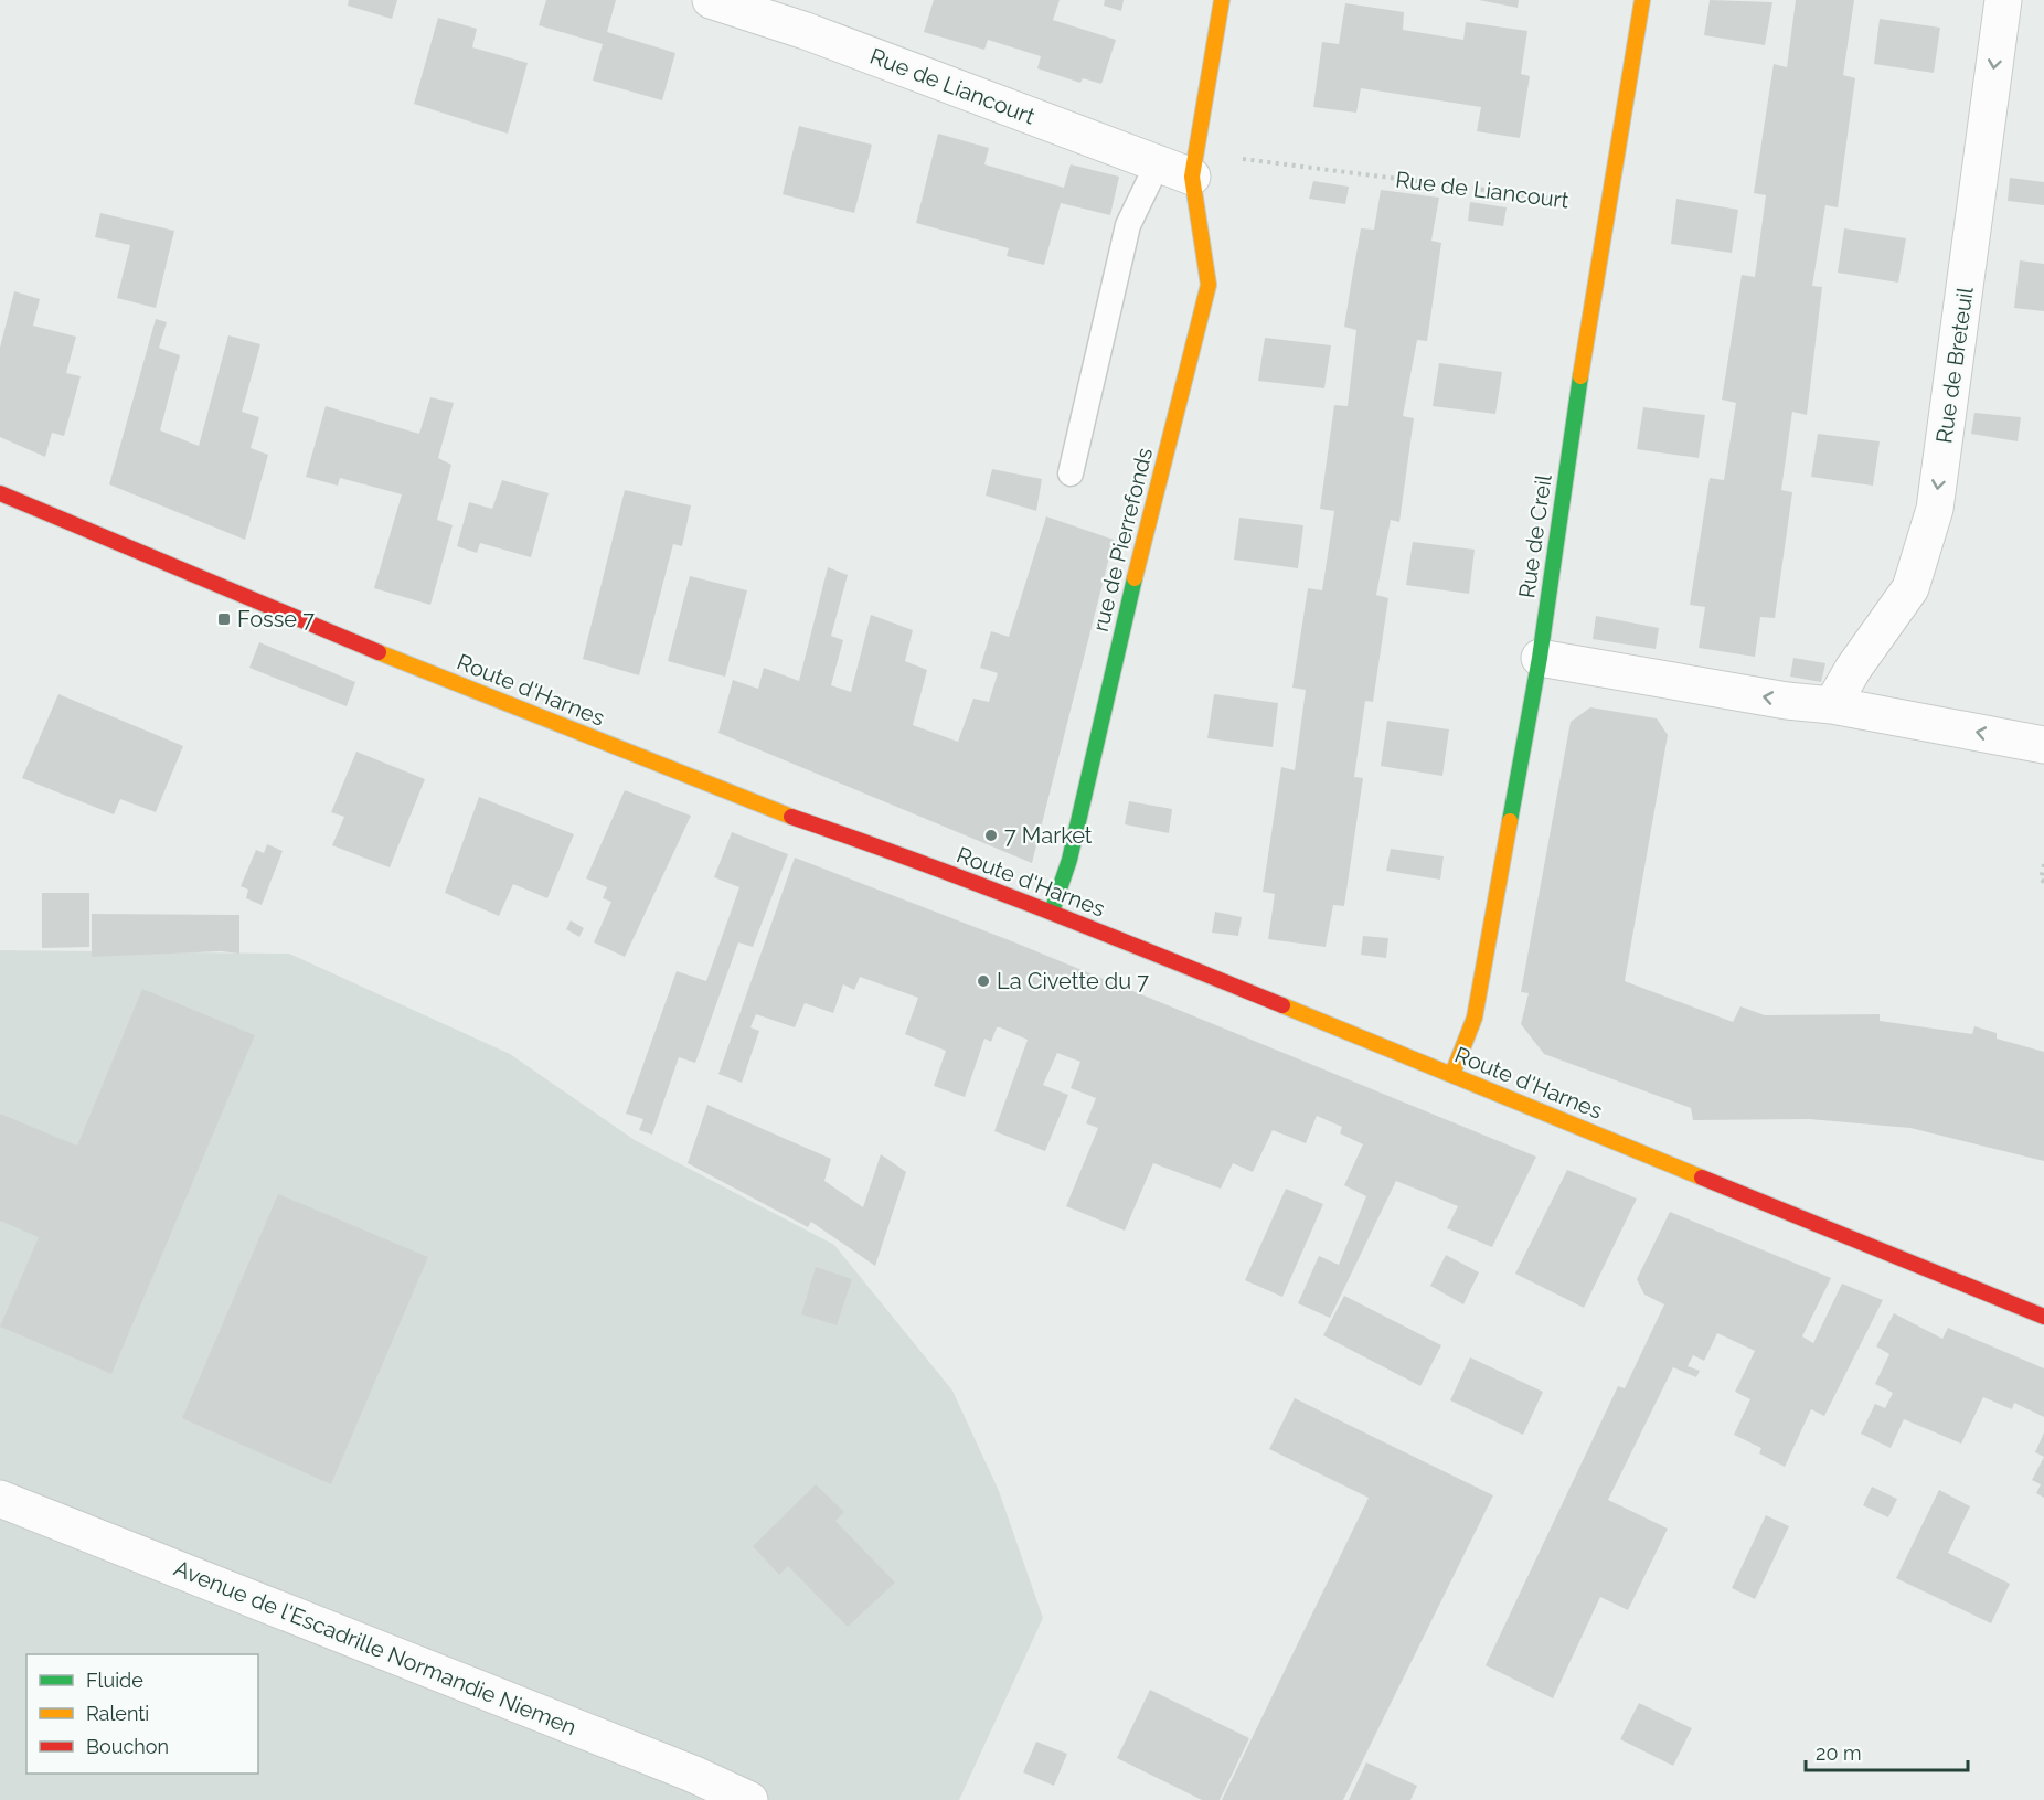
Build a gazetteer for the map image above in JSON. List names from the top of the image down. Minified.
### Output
{"streets":{"main road":["Rue de Creil","rue de Pierrefonds","Route d'Harnes"],"street":["Rue de Liancourt","Rue de Breteuil","Avenue de l'Escadrille Normandie Niemen"]},"crossings":[["Rue de Liancourt","Rue de Creil"],["Rue de Liancourt","rue de Pierrefonds"],["Rue de Creil","Route d'Harnes"],["rue de Pierrefonds","Route d'Harnes"]],"one_way":["Rue de Breteuil"],"places":{"transit":["Fosse 7"],"other":["7 Market","La Civette du 7"]},"legend":["Fluide","Ralenti","Bouchon"],"scale_bar":"20 m"}
